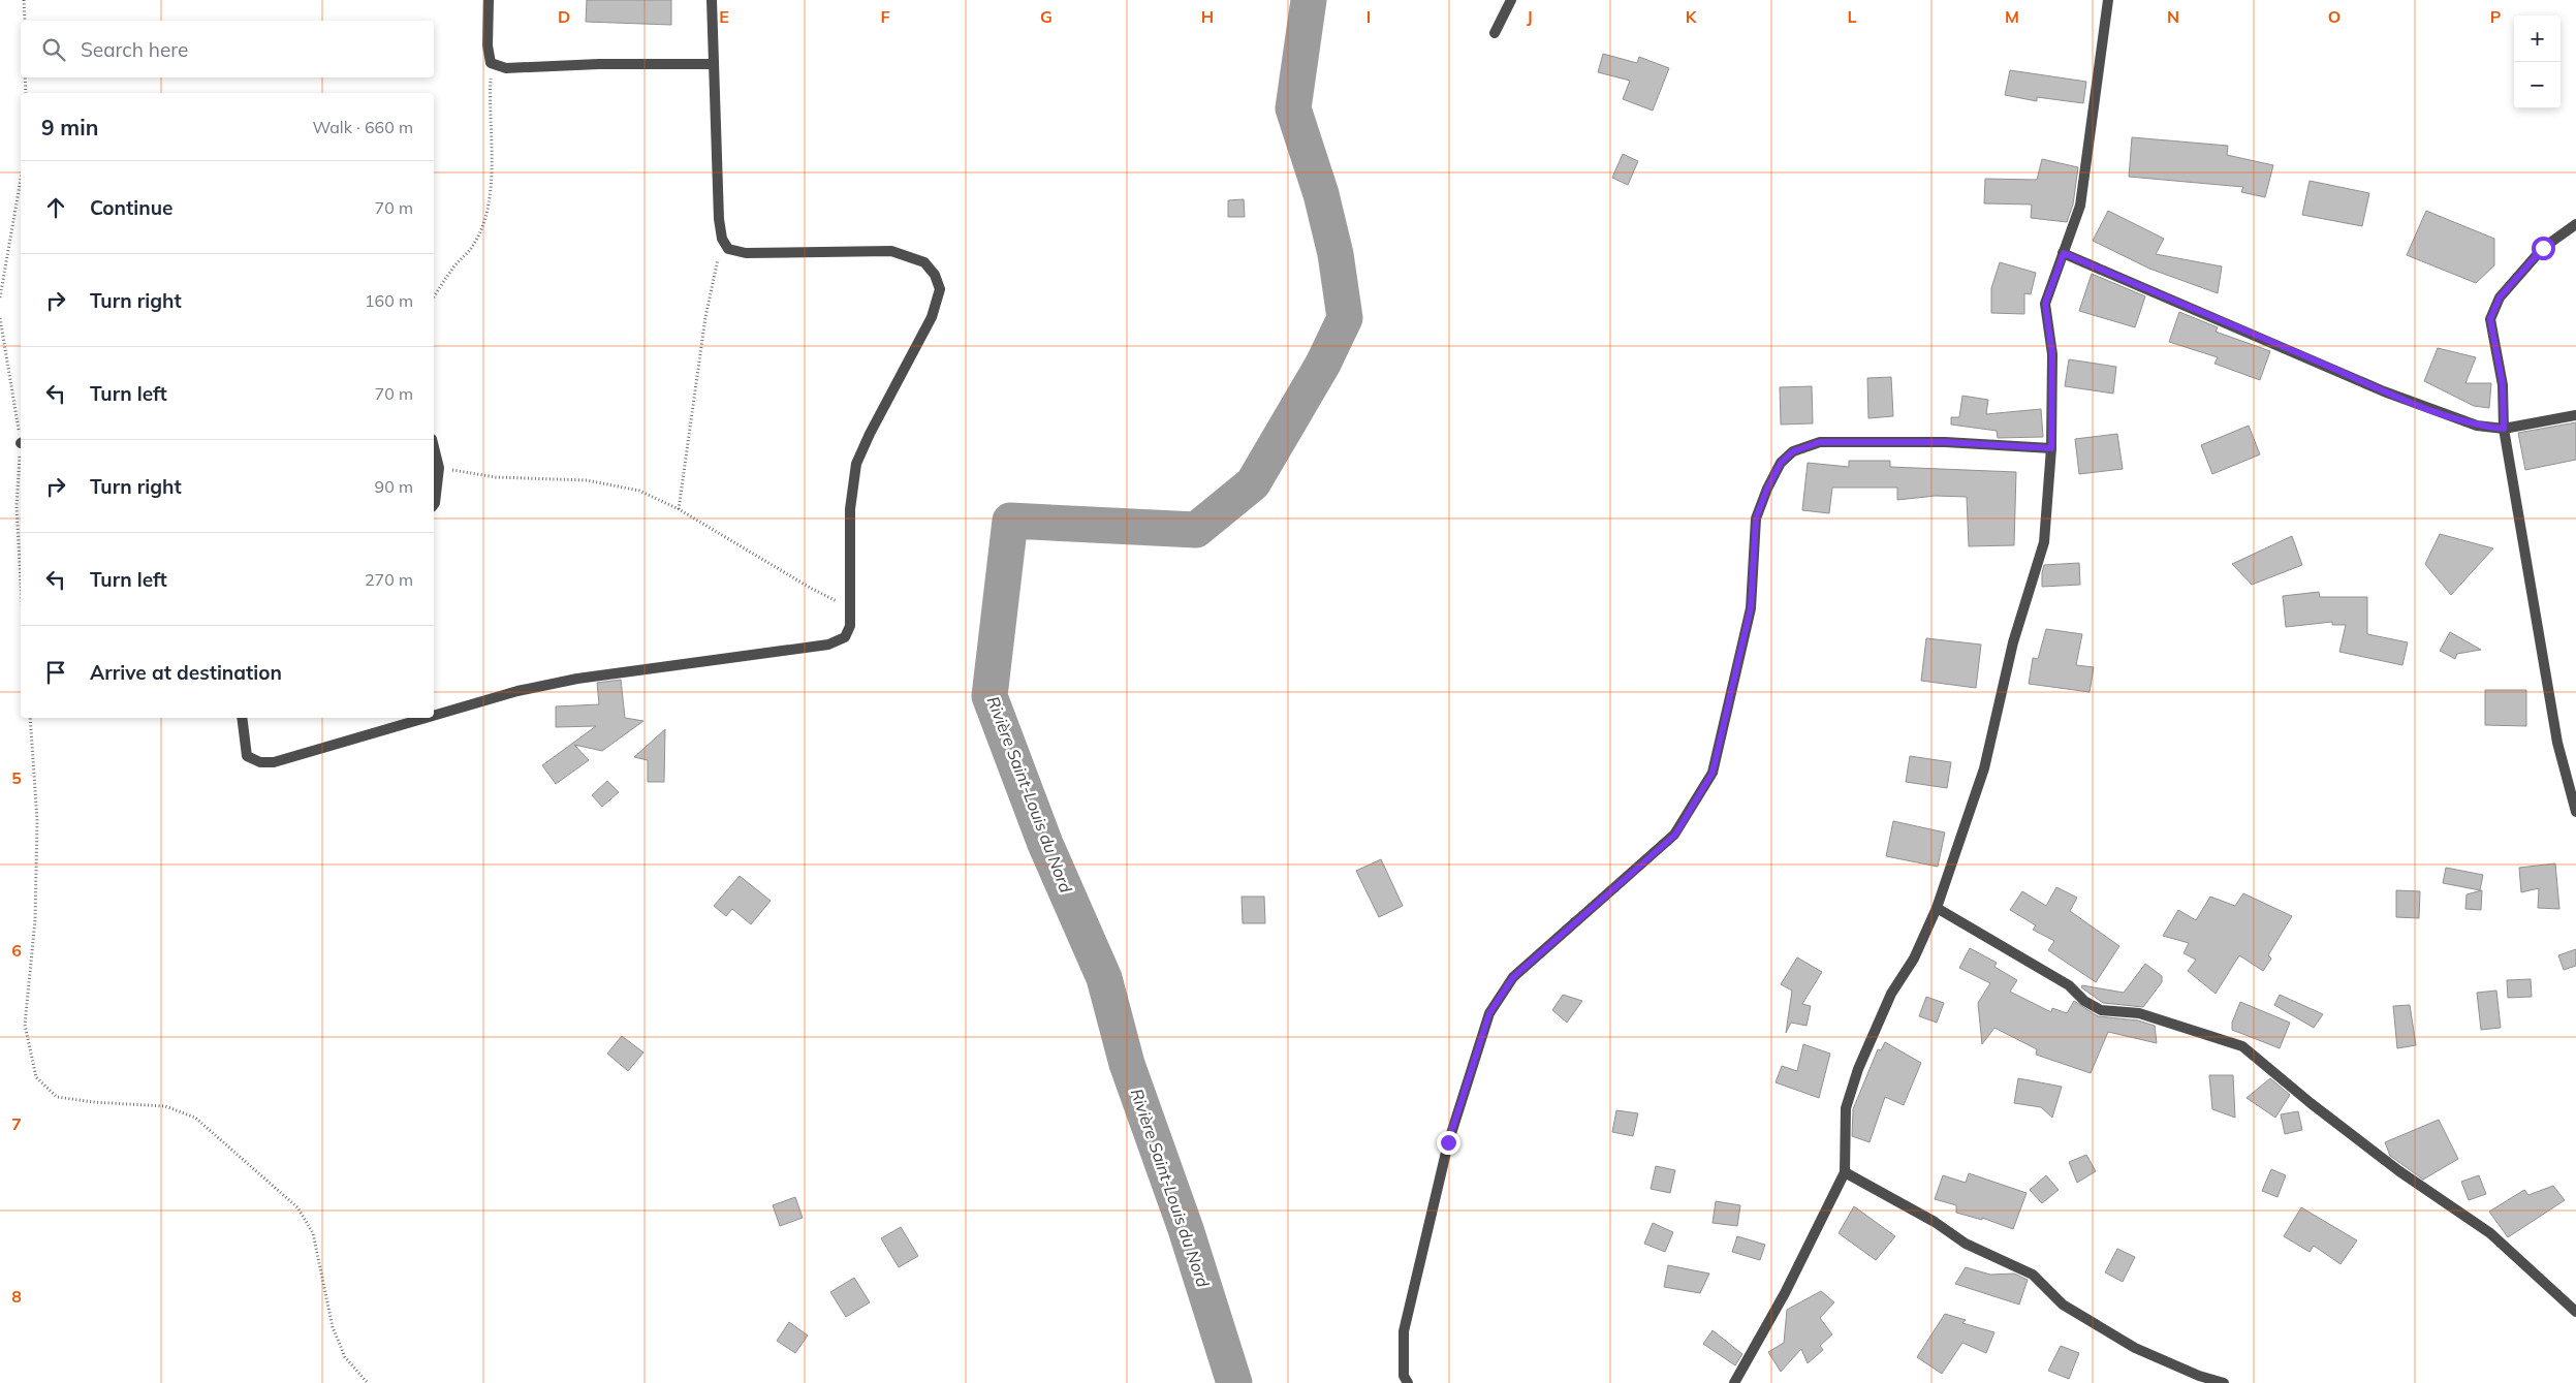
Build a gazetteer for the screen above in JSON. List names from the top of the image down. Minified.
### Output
{"water":["Rivière Saint-Louis du Nord"],"page":{"map_buttons":["+","−"],"search":"Search here","heading":["9 min","Walk · 660 m"],"list":[["Continue","70 m"],["Turn right","160 m"],["Turn left","70 m"],["Turn right","90 m"],["Turn left","270 m"],"Arrive at destination"]},"grid":{"columns":["D","E","F","G","H","I","J","K","L","M","N","O","P"],"rows":["5","6","7","8"]}}
